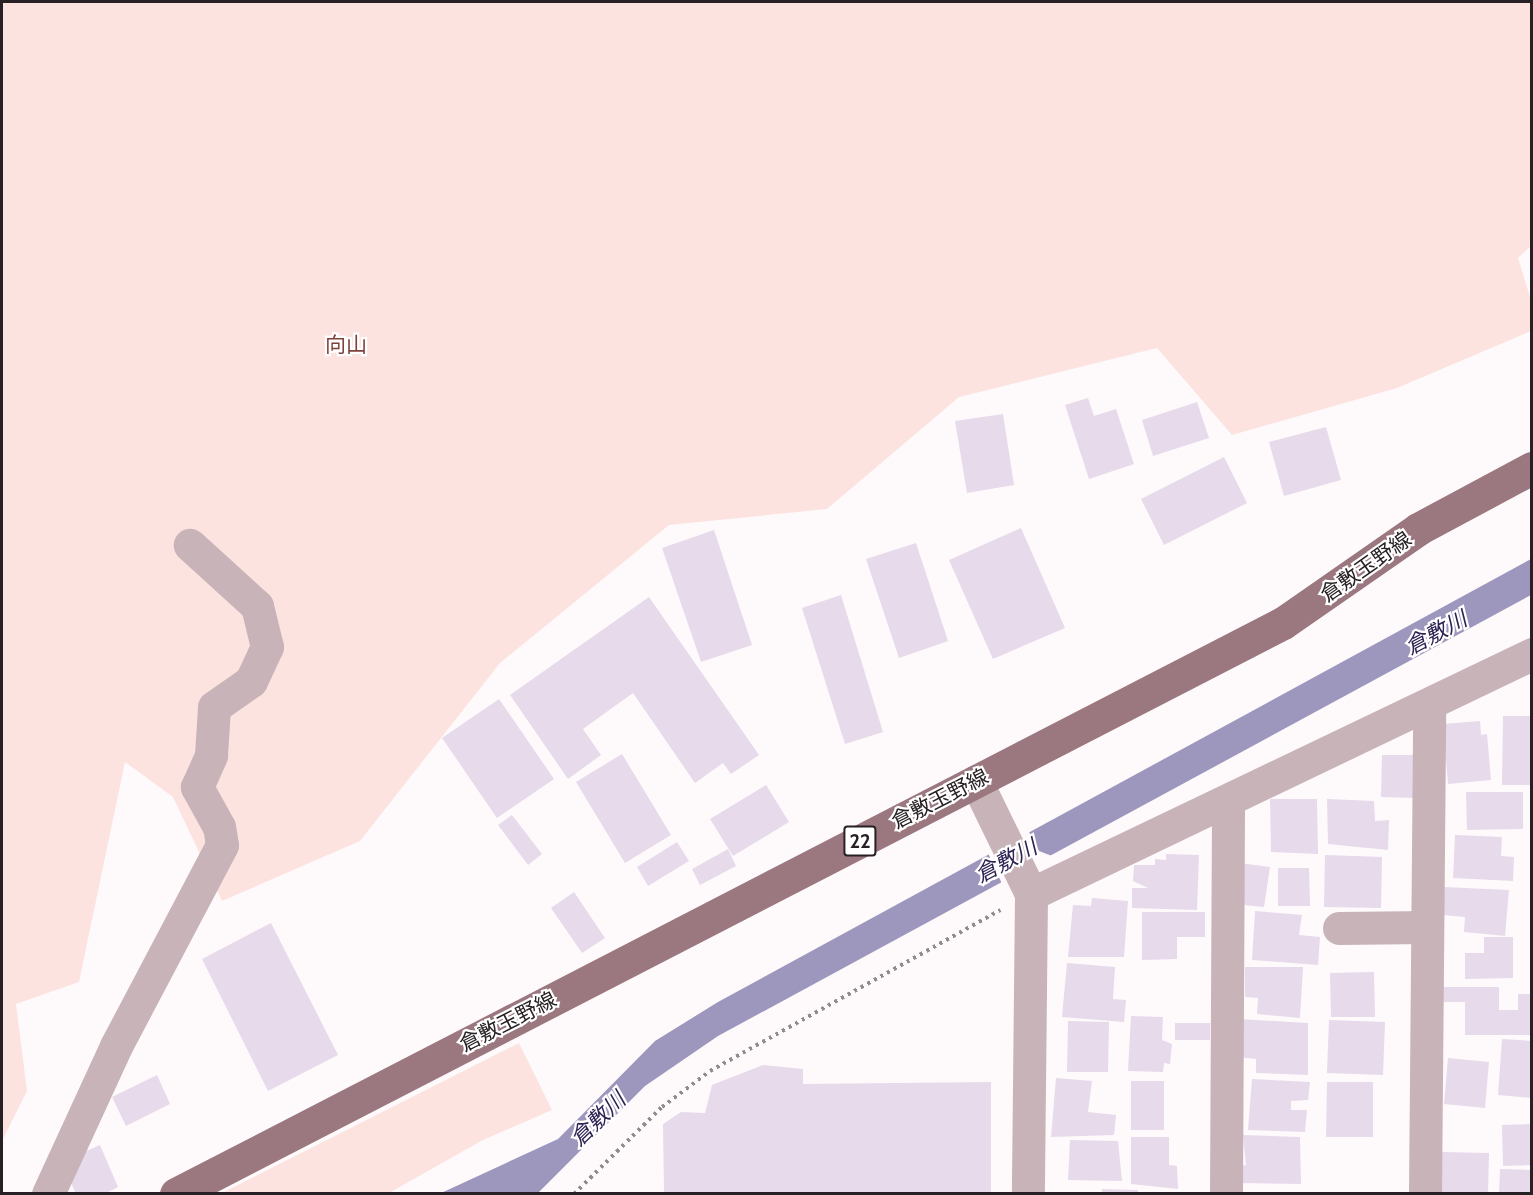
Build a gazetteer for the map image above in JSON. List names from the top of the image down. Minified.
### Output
{"streets":{"main road":["倉敷玉野線","22"]},"water":["倉敷川"],"parks":["向山"]}
